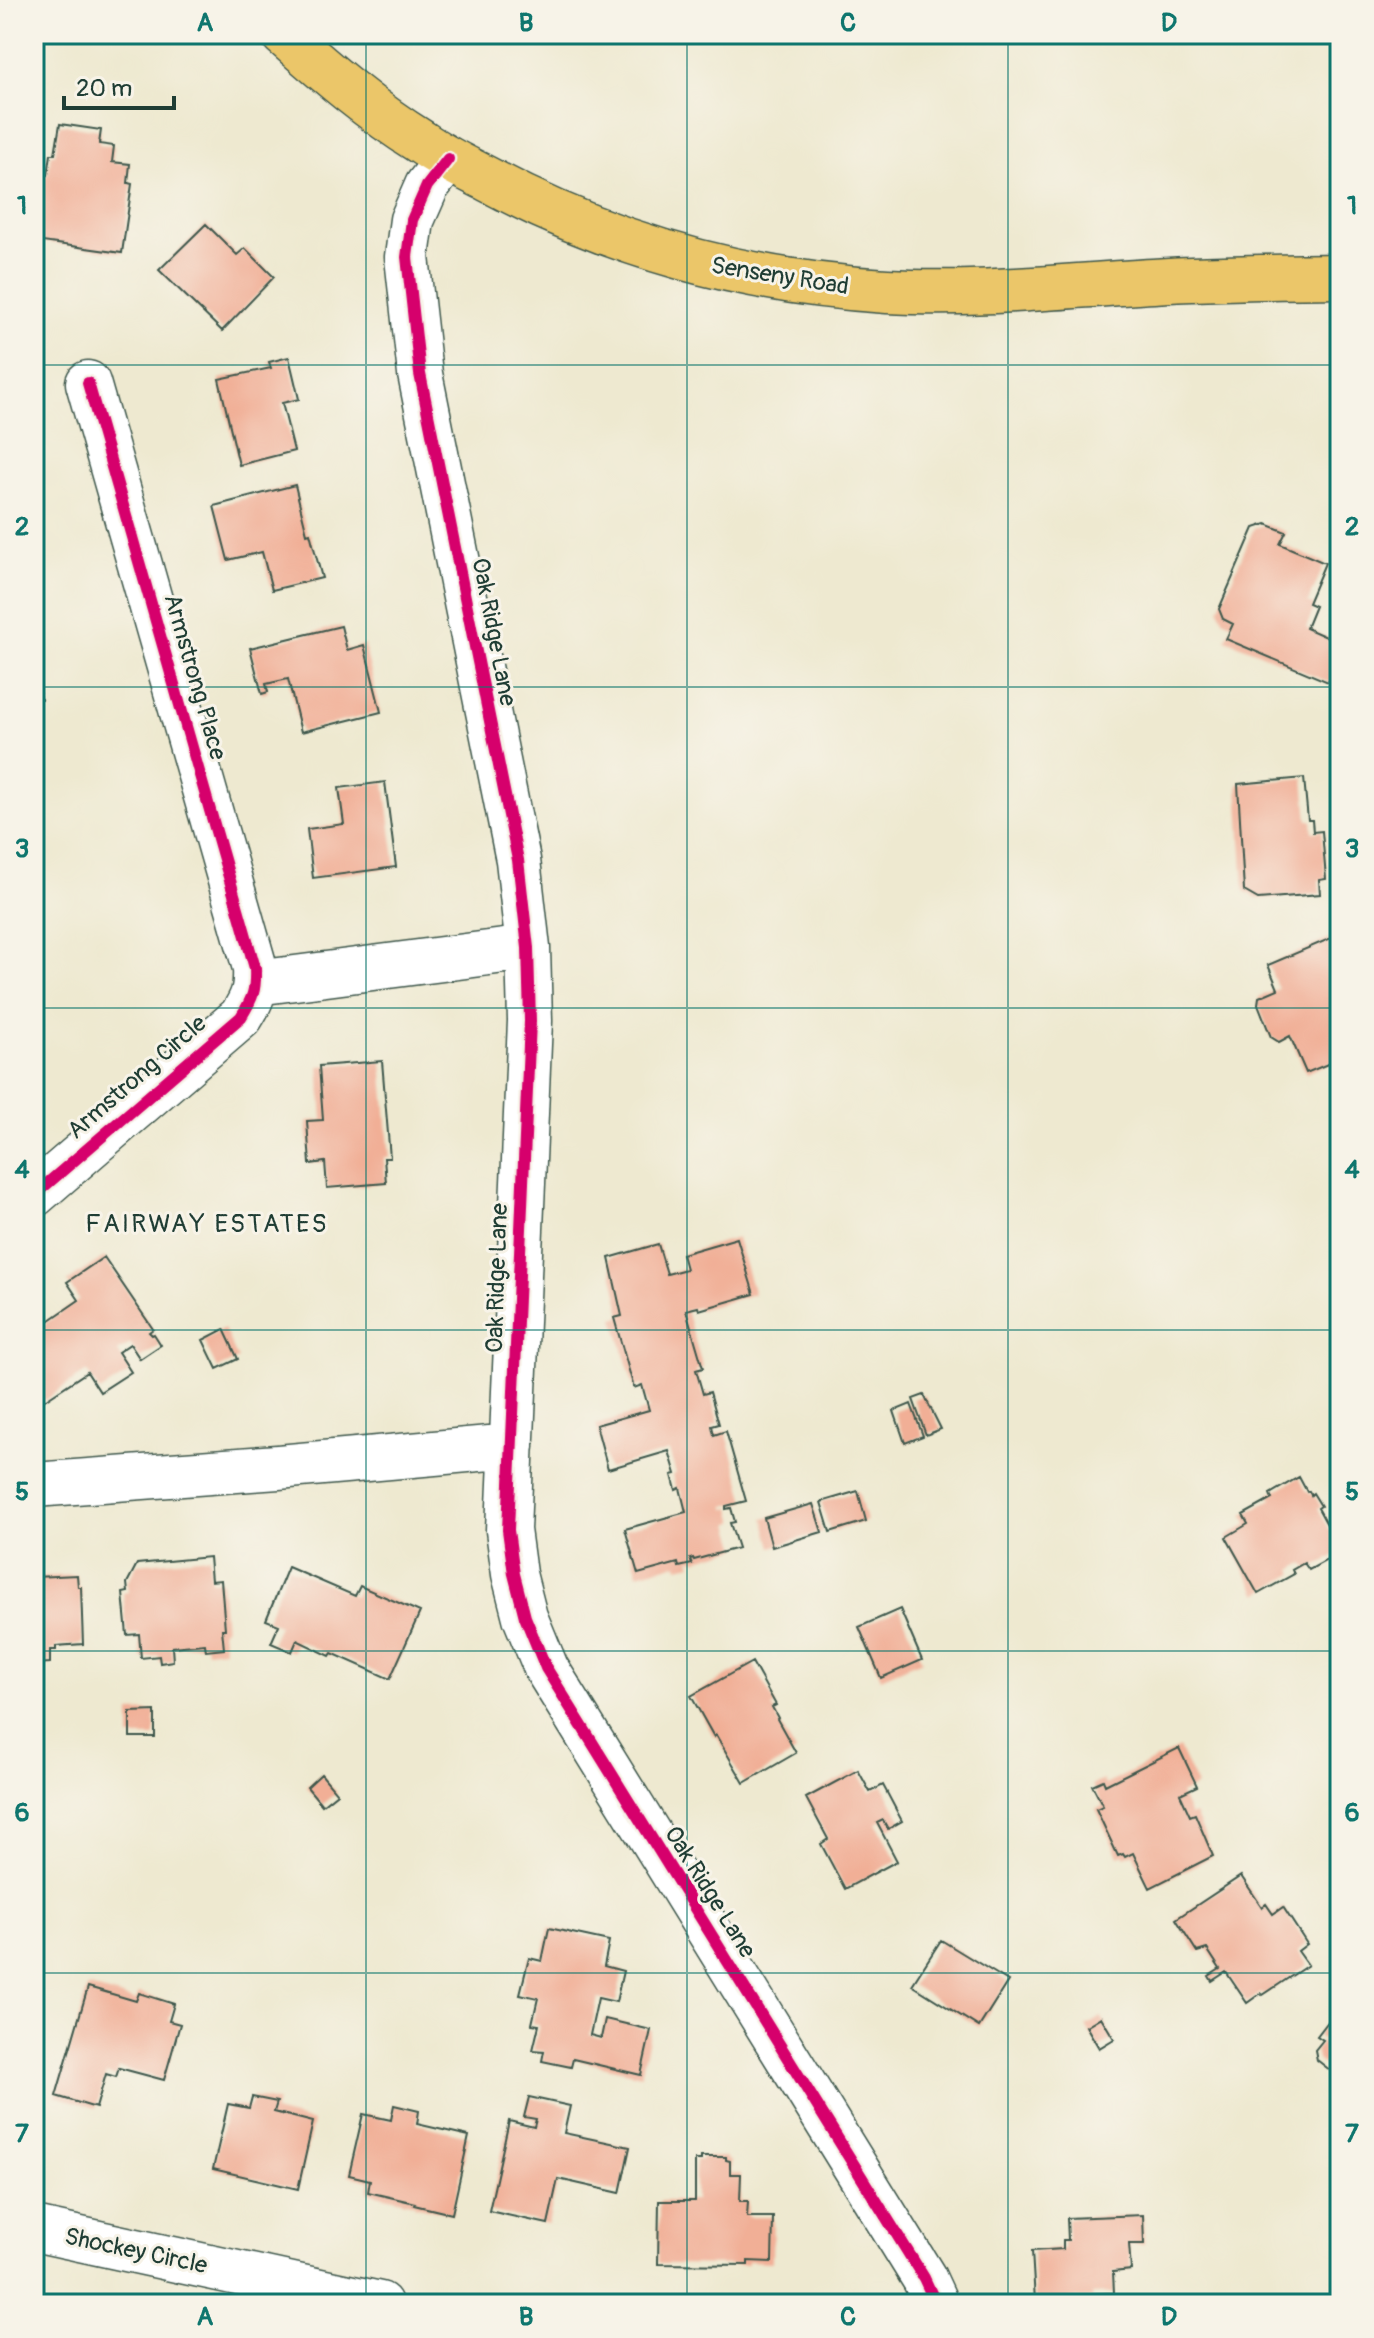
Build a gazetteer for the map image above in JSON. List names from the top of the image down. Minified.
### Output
{"streets":{"main road":["Senseny Road"],"street":["Oak Ridge Lane","Armstrong Place","Armstrong Circle","Shockey Circle"]},"crossings":[["Senseny Road","Oak Ridge Lane"],["Armstrong Place","Armstrong Circle"]],"districts":["FAIRWAY ESTATES"],"scale_bar":"20 m","grid":{"columns":["A","B","C","D"],"rows":["1","2","3","4","5","6","7"]}}
